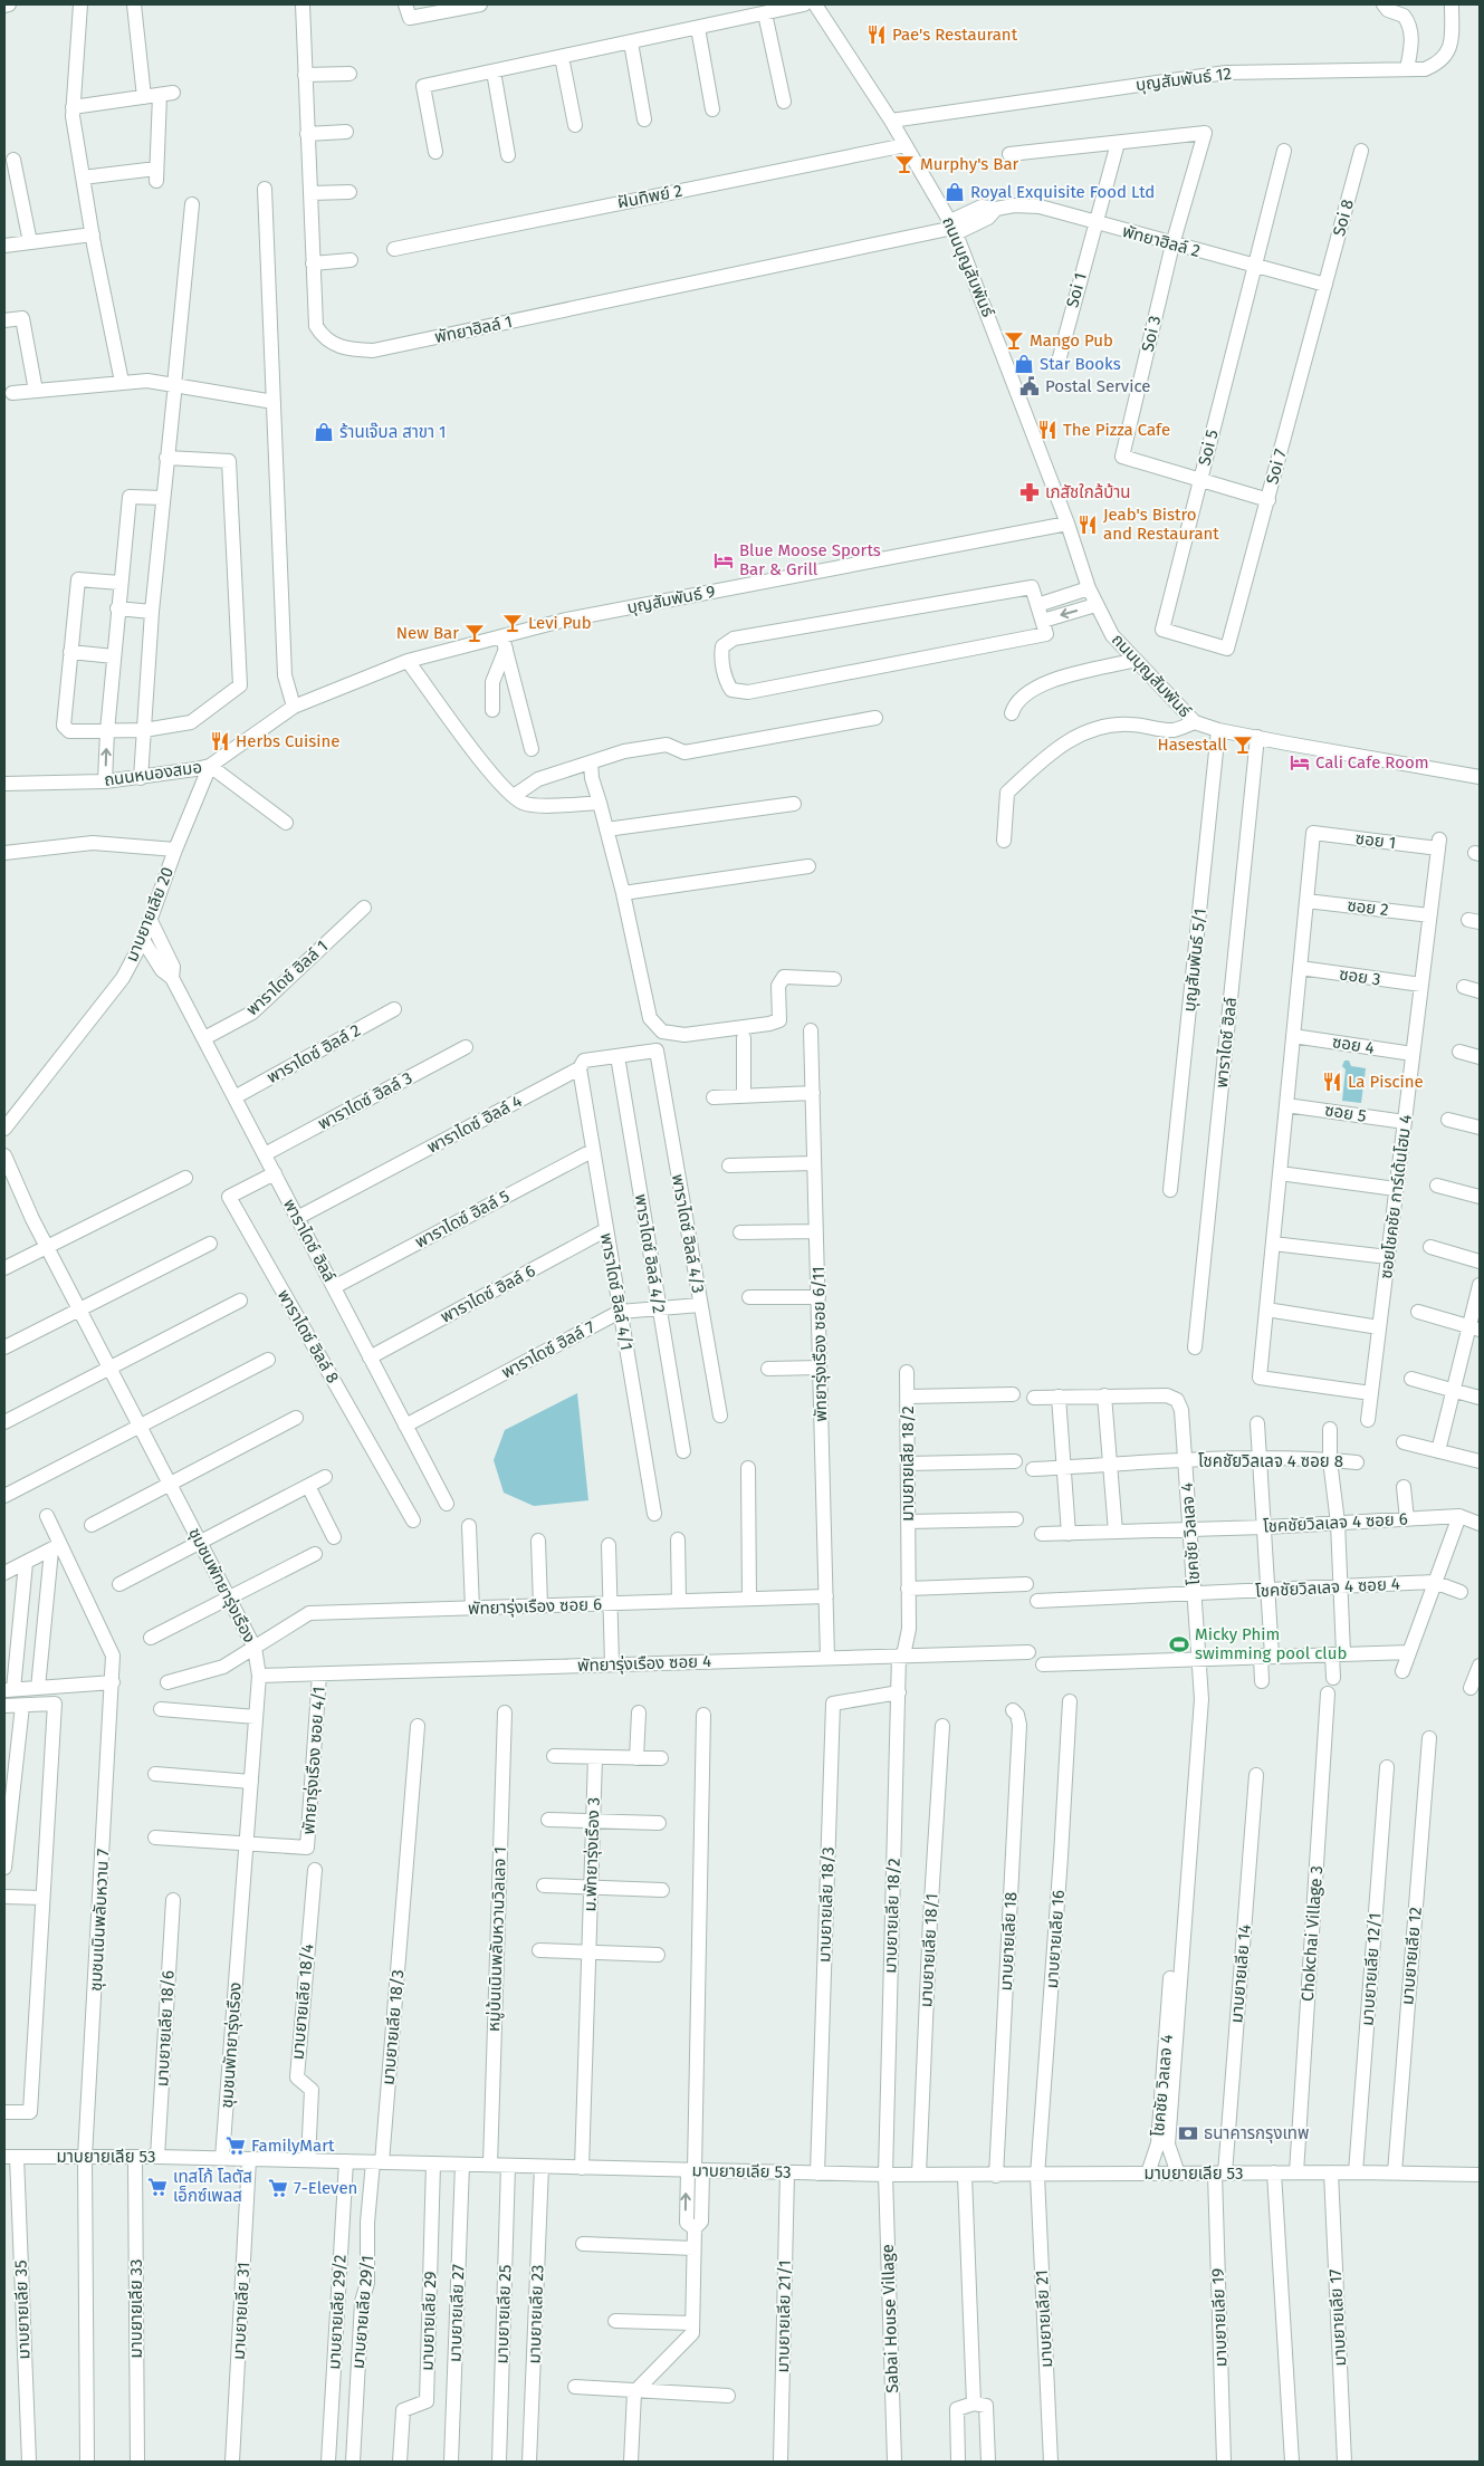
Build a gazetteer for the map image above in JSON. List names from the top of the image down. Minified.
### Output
{"streets":{"street":["บุญสัมพันธ์ 12","ฝันทิพย์ 2","Soi 8","พัทยาฮิลล์ 2","ถนนบุญสัมพันธ์","Soi 1","พัทยาฮิลล์ 1","Soi 3","Soi 5","Soi 7","บุญสัมพันธ์ 9","ถนนหนองสมอ","ซอย 1","ซอย 2","มาบยายเลีย 20","บุญสัมพันธ์ 5/1","ซอย 3","พาราไดซ์ ฮิลล์ 1","พาราไดซ์ ฮิลล์","ซอย 4","พาราไดซ์ ฮิลล์ 2","พาราไดซ์ ฮิลล์ 3","ซอย 5","พาราไดซ์ ฮิลล์ 4","ซอยโชคชัย การ์เด้นโฮม 4","พาราไดซ์ ฮิลล์ 5","พาราไดซ์ ฮิลล์ 4/3","พาราไดซ์ ฮิลล์ 4/2","พาราไดซ์ ฮิลล์ 4/1","พาราไดซ์ ฮิลล์ 6","พาราไดซ์ ฮิลล์ 8","พัทยารุ่งเรือง ซอย 6/11","พาราไดซ์ ฮิลล์ 7","โชคชัยวิลเลจ 4 ซอย 8","มาบยายเลีย 18/2","โชคชัยวิลเลจ 4 ซอย 6","โชคชัย วิลเลจ 4","ชุมชนพัทยารุ่งเรือง","โชคชัยวิลเลจ 4 ซอย 4","พัทยารุ่งเรือง ซอย 6","พัทยารุ่งเรือง ซอย 4","พัทยารุ่งเรือง ซอย 4/1","ม.พัทยารุ่งเรือง 3","มาบยายเลีย 18/3","ชุมชนเนินพลับหวาน 7","Chokchai Village 3","หมู่บ้นเนินพลับหวานวิลเลจ 1","มาบยายเลีย 16","มาบยายเลีย 18","มาบยายเลีย 18/1","มาบยายเลีย 12","มาบยายเลีย 12/1","มาบยายเลีย 14","มาบยายเลีย 18/4","มาบยายเลีย 18/6","มาบยายเลีย 53","มาบยายเลีย 33","มาบยายเลีย 35","มาบยายเลีย 31","มาบยายเลีย 29/2","มาบยายเลีย 29/1","มาบยายเลีย 27","มาบยายเลีย 25","มาบยายเลีย 23","มาบยายเลีย 21/1","มาบยายเลีย 19","มาบยายเลีย 17","Sabai House Village","มาบยายเลีย 21","มาบยายเลีย 29"]},"crossings":[["บุญสัมพันธ์ 12","ถนนบุญสัมพันธ์"],["ฝันทิพย์ 2","ถนนบุญสัมพันธ์"],["Soi 8","พัทยาฮิลล์ 2"],["Soi 8","Soi 7"],["พัทยาฮิลล์ 2","ถนนบุญสัมพันธ์"],["พัทยาฮิลล์ 2","Soi 1"],["พัทยาฮิลล์ 2","พัทยาฮิลล์ 1"],["พัทยาฮิลล์ 2","Soi 3"],["พัทยาฮิลล์ 2","Soi 5"],["พัทยาฮิลล์ 2","Soi 7"],["ถนนบุญสัมพันธ์","พัทยาฮิลล์ 1"],["ถนนบุญสัมพันธ์","บุญสัมพันธ์ 9"],["ถนนบุญสัมพันธ์","บุญสัมพันธ์ 5/1"],["ถนนบุญสัมพันธ์","พาราไดซ์ ฮิลล์"],["Soi 1","Soi 3"],["Soi 3","Soi 5"],["Soi 5","Soi 7"],["บุญสัมพันธ์ 9","ถนนหนองสมอ"],["ถนนหนองสมอ","มาบยายเลีย 20"],["ซอย 1","ซอย 2"],["ซอย 1","ซอยโชคชัย การ์เด้นโฮม 4"],["ซอย 2","ซอยโชคชัย การ์เด้นโฮม 4"],["มาบยายเลีย 20","พาราไดซ์ ฮิลล์"],["ซอย 3","ซอยโชคชัย การ์เด้นโฮม 4"],["พาราไดซ์ ฮิลล์ 1","พาราไดซ์ ฮิลล์"],["พาราไดซ์ ฮิลล์","พาราไดซ์ ฮิลล์ 2"],["พาราไดซ์ ฮิลล์","พาราไดซ์ ฮิลล์ 3"],["พาราไดซ์ ฮิลล์","พาราไดซ์ ฮิลล์ 4"],["พาราไดซ์ ฮิลล์","พาราไดซ์ ฮิลล์ 5"],["พาราไดซ์ ฮิลล์","พาราไดซ์ ฮิลล์ 6"],["พาราไดซ์ ฮิลล์","พาราไดซ์ ฮิลล์ 8"],["พาราไดซ์ ฮิลล์","พาราไดซ์ ฮิลล์ 7"],["ซอย 4","ซอยโชคชัย การ์เด้นโฮม 4"],["ซอย 5","ซอยโชคชัย การ์เด้นโฮม 4"],["พาราไดซ์ ฮิลล์ 4","พาราไดซ์ ฮิลล์ 4/3"],["พาราไดซ์ ฮิลล์ 4","พาราไดซ์ ฮิลล์ 4/2"],["พาราไดซ์ ฮิลล์ 4","พาราไดซ์ ฮิลล์ 4/1"],["พาราไดซ์ ฮิลล์ 5","พาราไดซ์ ฮิลล์ 4/1"],["พาราไดซ์ ฮิลล์ 4/3","พาราไดซ์ ฮิลล์ 7"],["พาราไดซ์ ฮิลล์ 4/2","พาราไดซ์ ฮิลล์ 7"],["พาราไดซ์ ฮิลล์ 4/1","พาราไดซ์ ฮิลล์ 6"],["พาราไดซ์ ฮิลล์ 4/1","พาราไดซ์ ฮิลล์ 7"],["พัทยารุ่งเรือง ซอย 6/11","พัทยารุ่งเรือง ซอย 6"],["พัทยารุ่งเรือง ซอย 6/11","พัทยารุ่งเรือง ซอย 4"],["โชคชัยวิลเลจ 4 ซอย 8","โชคชัย วิลเลจ 4"],["มาบยายเลีย 18/2","พัทยารุ่งเรือง ซอย 4"],["มาบยายเลีย 18/2","มาบยายเลีย 18/3"],["มาบยายเลีย 18/2","มาบยายเลีย 53"],["มาบยายเลีย 18/2","Sabai House Village"],["โชคชัยวิลเลจ 4 ซอย 6","โชคชัย วิลเลจ 4"],["โชคชัย วิลเลจ 4","โชคชัยวิลเลจ 4 ซอย 4"],["โชคชัย วิลเลจ 4","มาบยายเลีย 53"],["ชุมชนพัทยารุ่งเรือง","พัทยารุ่งเรือง ซอย 6"],["ชุมชนพัทยารุ่งเรือง","พัทยารุ่งเรือง ซอย 4"],["ชุมชนพัทยารุ่งเรือง","พัทยารุ่งเรือง ซอย 4/1"],["ชุมชนพัทยารุ่งเรือง","มาบยายเลีย 53"],["พัทยารุ่งเรือง ซอย 4","พัทยารุ่งเรือง ซอย 4/1"],["ม.พัทยารุ่งเรือง 3","มาบยายเลีย 53"],["มาบยายเลีย 18/3","มาบยายเลีย 53"],["มาบยายเลีย 18/3","มาบยายเลีย 29/1"],["ชุมชนเนินพลับหวาน 7","มาบยายเลีย 53"],["Chokchai Village 3","มาบยายเลีย 53"],["หมู่บ้นเนินพลับหวานวิลเลจ 1","มาบยายเลีย 53"],["มาบยายเลีย 16","มาบยายเลีย 53"],["มาบยายเลีย 16","มาบยายเลีย 21"],["มาบยายเลีย 18","มาบยายเลีย 53"],["มาบยายเลีย 18/1","มาบยายเลีย 53"],["มาบยายเลีย 12","มาบยายเลีย 53"],["มาบยายเลีย 12/1","มาบยายเลีย 53"],["มาบยายเลีย 14","มาบยายเลีย 53"],["มาบยายเลีย 14","มาบยายเลีย 19"],["มาบยายเลีย 18/4","มาบยายเลีย 53"],["มาบยายเลีย 18/6","มาบยายเลีย 53"],["มาบยายเลีย 53","มาบยายเลีย 33"],["มาบยายเลีย 53","มาบยายเลีย 35"],["มาบยายเลีย 53","มาบยายเลีย 31"],["มาบยายเลีย 53","มาบยายเลีย 29/2"],["มาบยายเลีย 53","มาบยายเลีย 29/1"],["มาบยายเลีย 53","มาบยายเลีย 27"],["มาบยายเลีย 53","มาบยายเลีย 25"],["มาบยายเลีย 53","มาบยายเลีย 23"],["มาบยายเลีย 53","มาบยายเลีย 21/1"],["มาบยายเลีย 53","มาบยายเลีย 19"],["มาบยายเลีย 53","มาบยายเลีย 17"],["มาบยายเลีย 53","Sabai House Village"],["มาบยายเลีย 53","มาบยายเลีย 21"],["มาบยายเลีย 53","มาบยายเลีย 29"]],"places":{"restaurant":["Pae's Restaurant","The Pizza Cafe","Jeab's Bistro and Restaurant","Herbs Cuisine","La Piscine"],"bar":["Murphy's Bar","Mango Pub","Levi Pub","New Bar","Hasestall"],"shop":["Royal Exquisite Food Ltd","Star Books","ร้านเจ๊บล สาขา 1"],"public building":["Postal Service"],"pharmacy":["เภสัชใกล้บ้าน"],"hotel":["Blue Moose Sports Bar & Grill","Cali Cafe Room"],"sports":["Micky Phim swimming pool club"],"bank":["ธนาคารกรุงเทพ"],"supermarket":["FamilyMart","เทสโก้ โลตัส เอ็กซ์เพลส","7-Eleven"]}}
